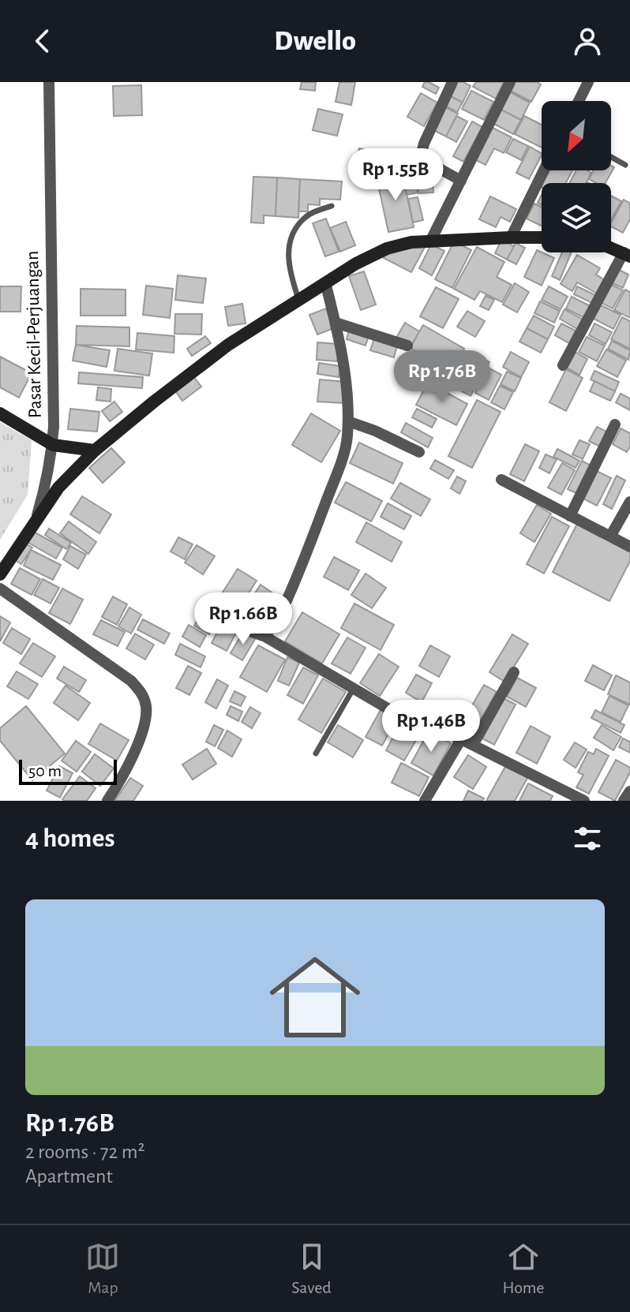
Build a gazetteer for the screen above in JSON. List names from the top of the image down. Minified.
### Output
{"streets":{"street":["Pasar Kecil-Perjuangan"]},"scale_bar":"50 m","north":"bottom left","page":{"header":"Dwello","price":["Rp 1.55B","Rp 1.76B","Rp 1.66B","Rp 1.46B"],"scale":"50 m","heading":"4 homes","list":[{"name":"Rp 1.76B","note":"2 rooms · 72 m² · Apartment"}],"tabs":["Map","Saved","Home"]}}
